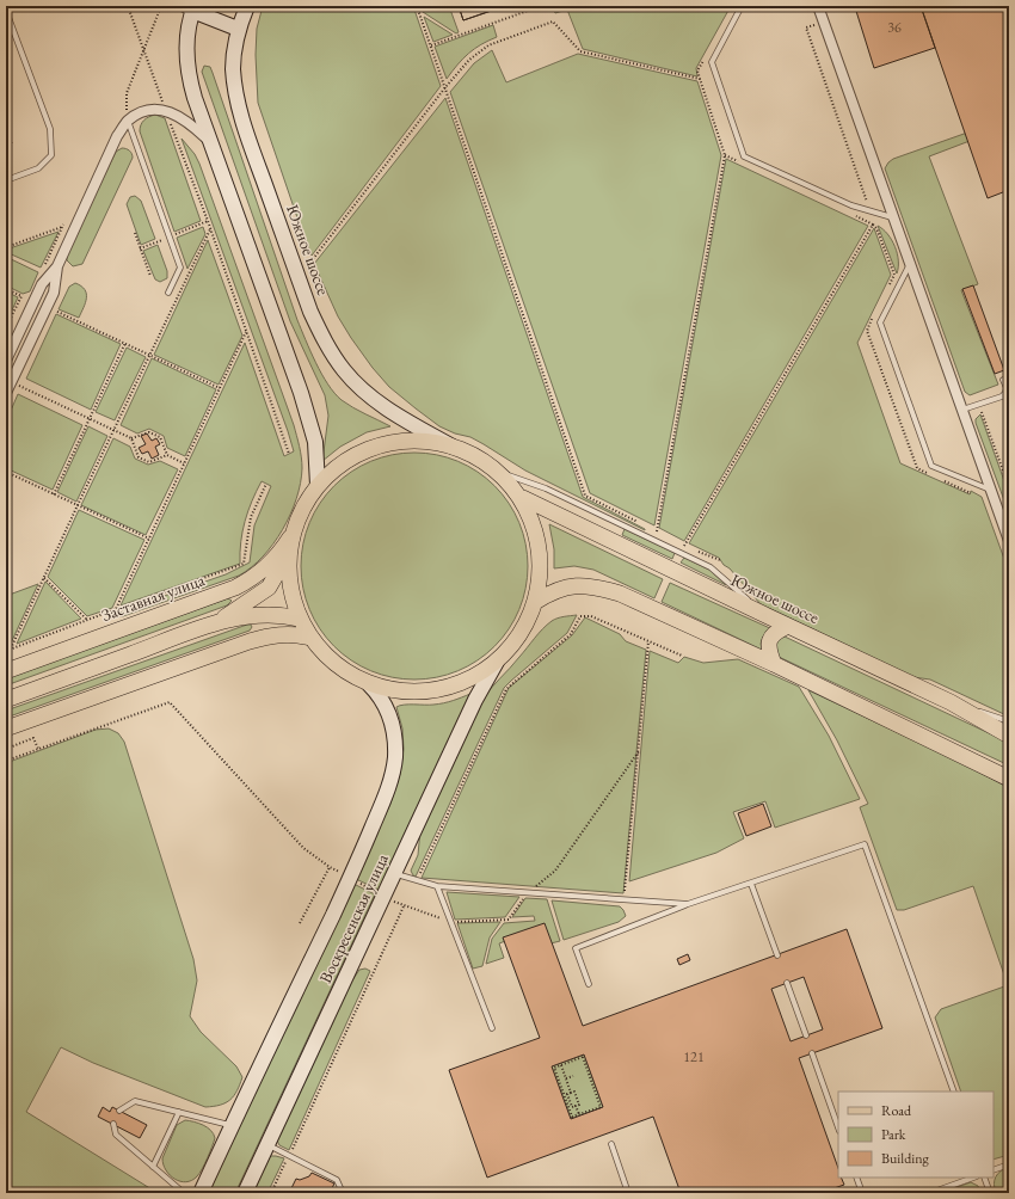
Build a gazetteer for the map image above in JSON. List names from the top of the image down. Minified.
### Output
{"streets":{"main road":["Южное шоссе","Заставная улица","Воскресенская улица"]},"house_numbers":["36","121"],"legend":["Road","Park","Building"]}
